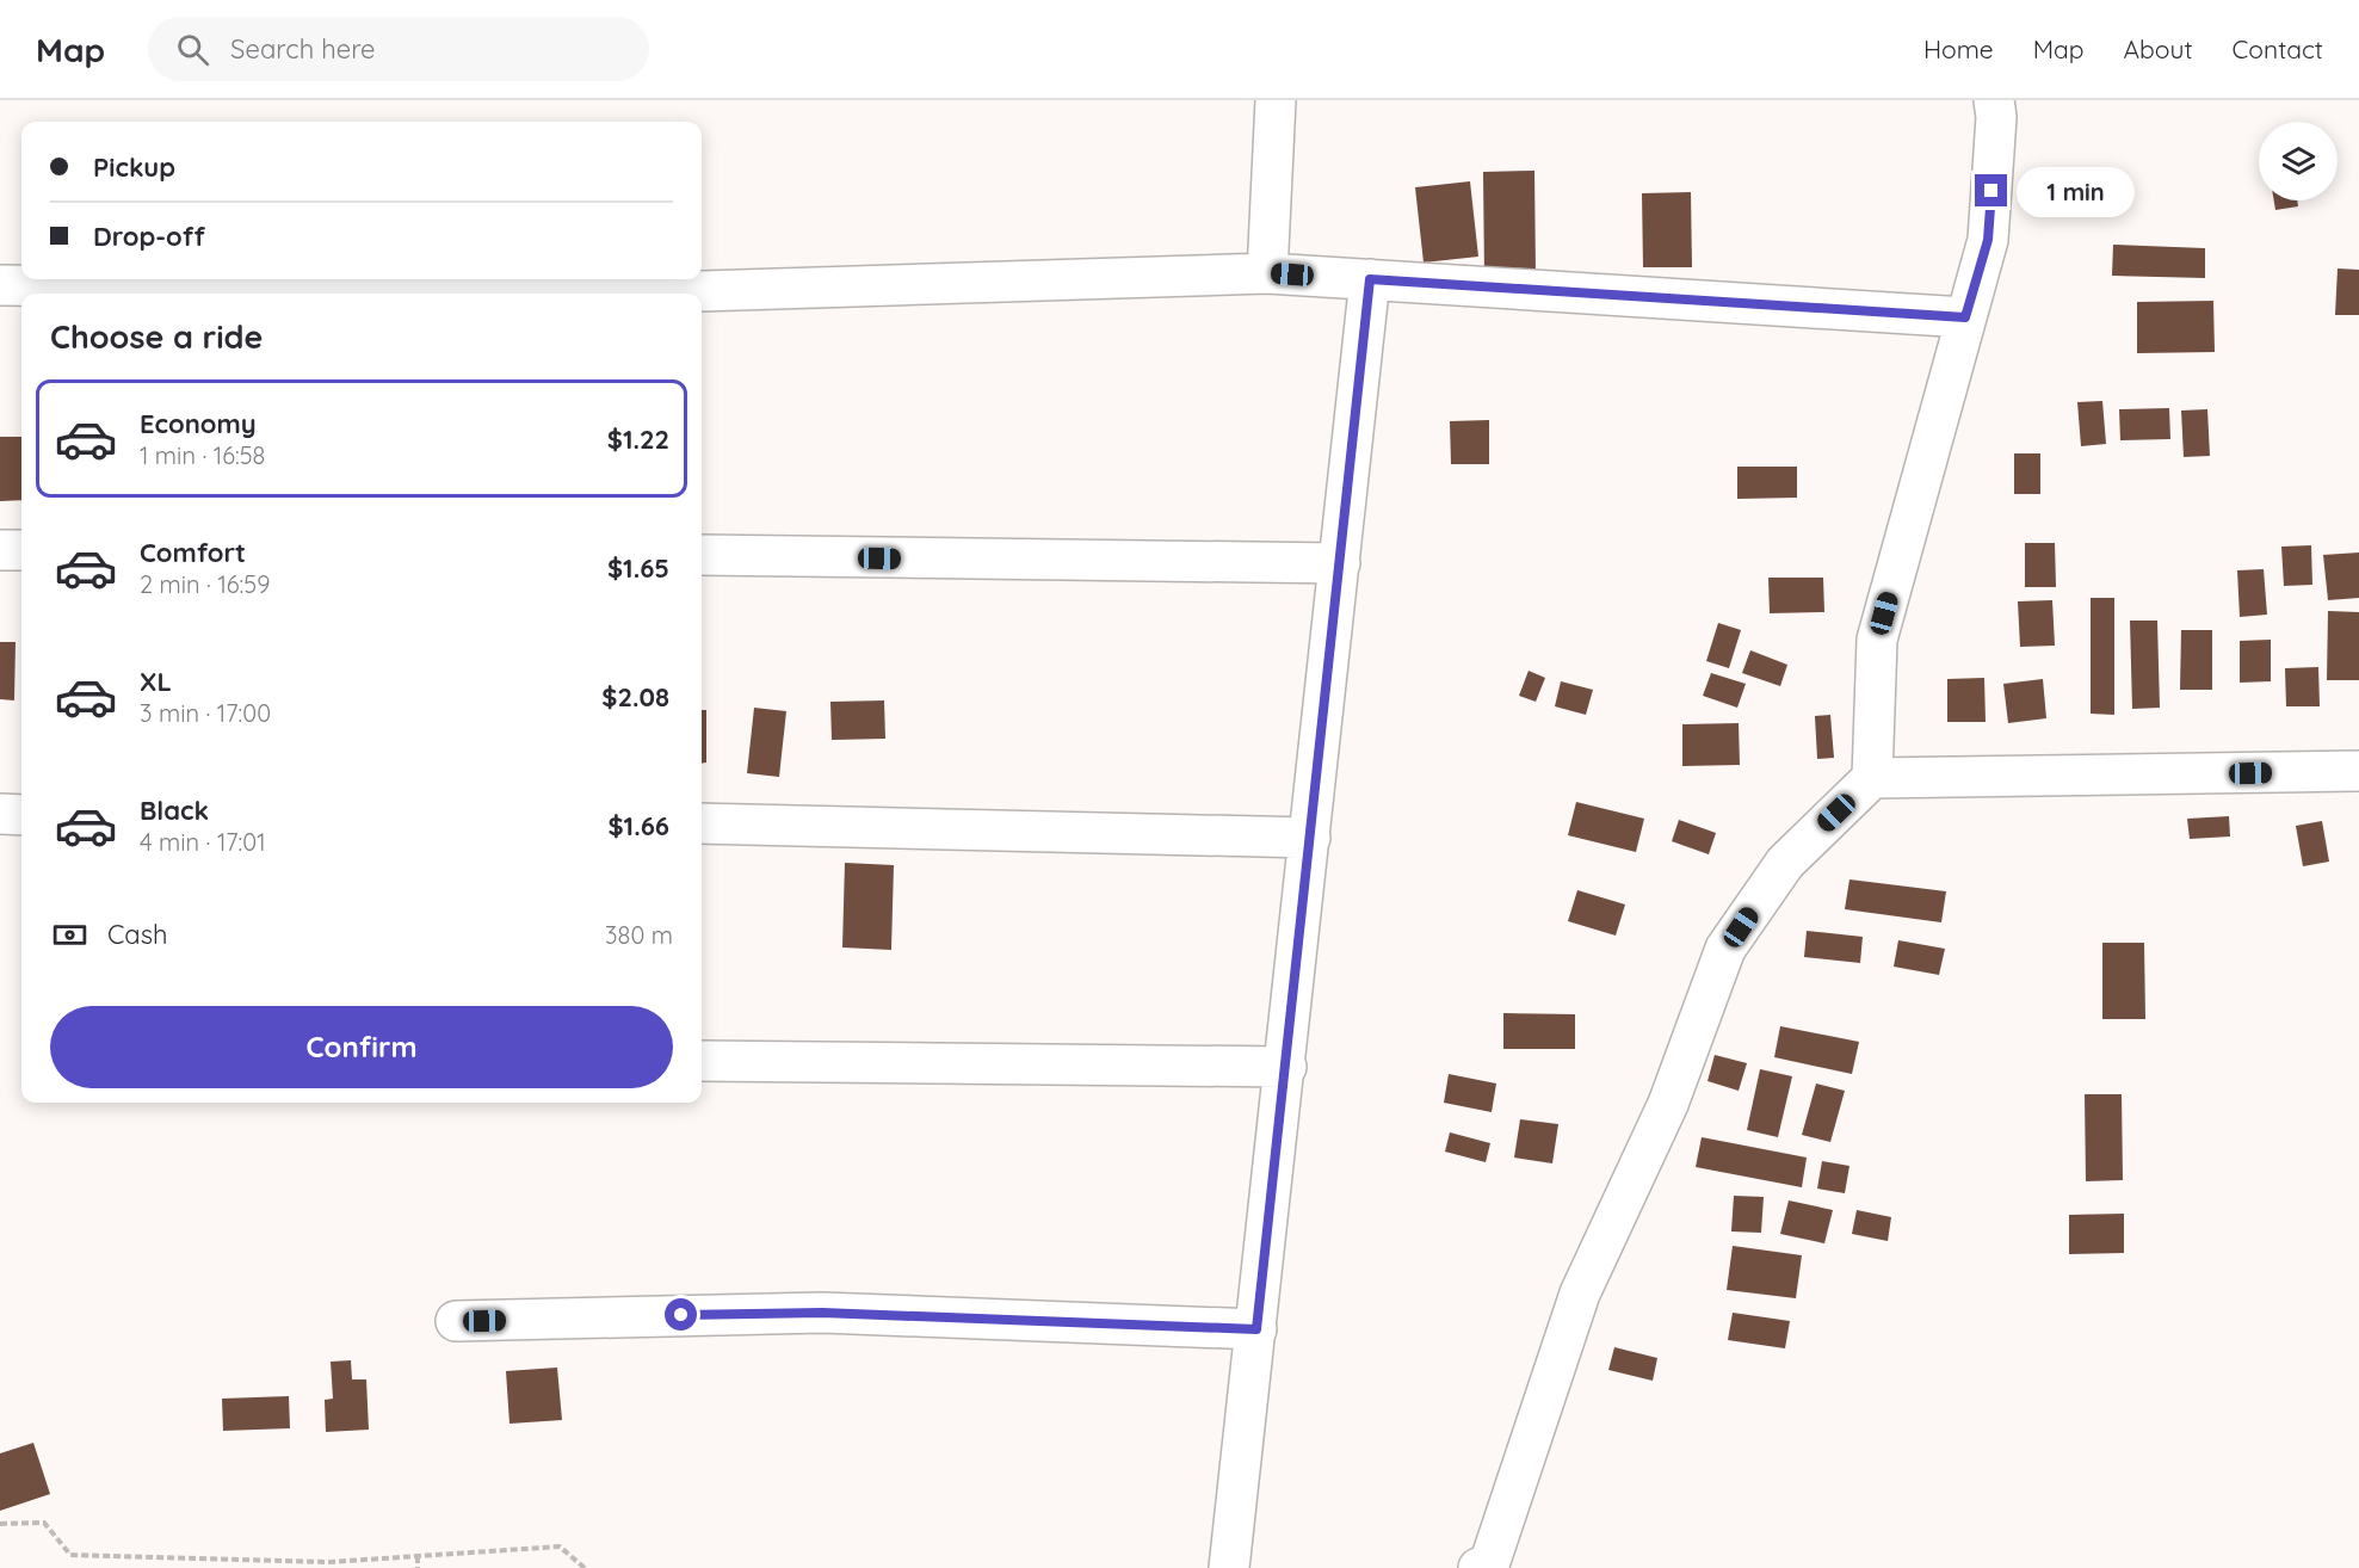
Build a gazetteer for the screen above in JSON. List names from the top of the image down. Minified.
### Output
{"page":{"header":"Map","search":"Search here","nav":["Home","Map","About","Contact"],"banner":["Pickup","Drop-off"],"bubble":"1 min","heading":"Choose a ride","list":[{"name":"Economy","note":"1 min · 16:58","value":"$1.22"},{"name":"Comfort","note":"2 min · 16:59","value":"$1.65"},{"name":"XL","note":"3 min · 17:00","value":"$2.08"},{"name":"Black","note":"4 min · 17:01","value":"$1.66"}],"pay":["Cash","380 m"],"buttons":"Confirm"}}
